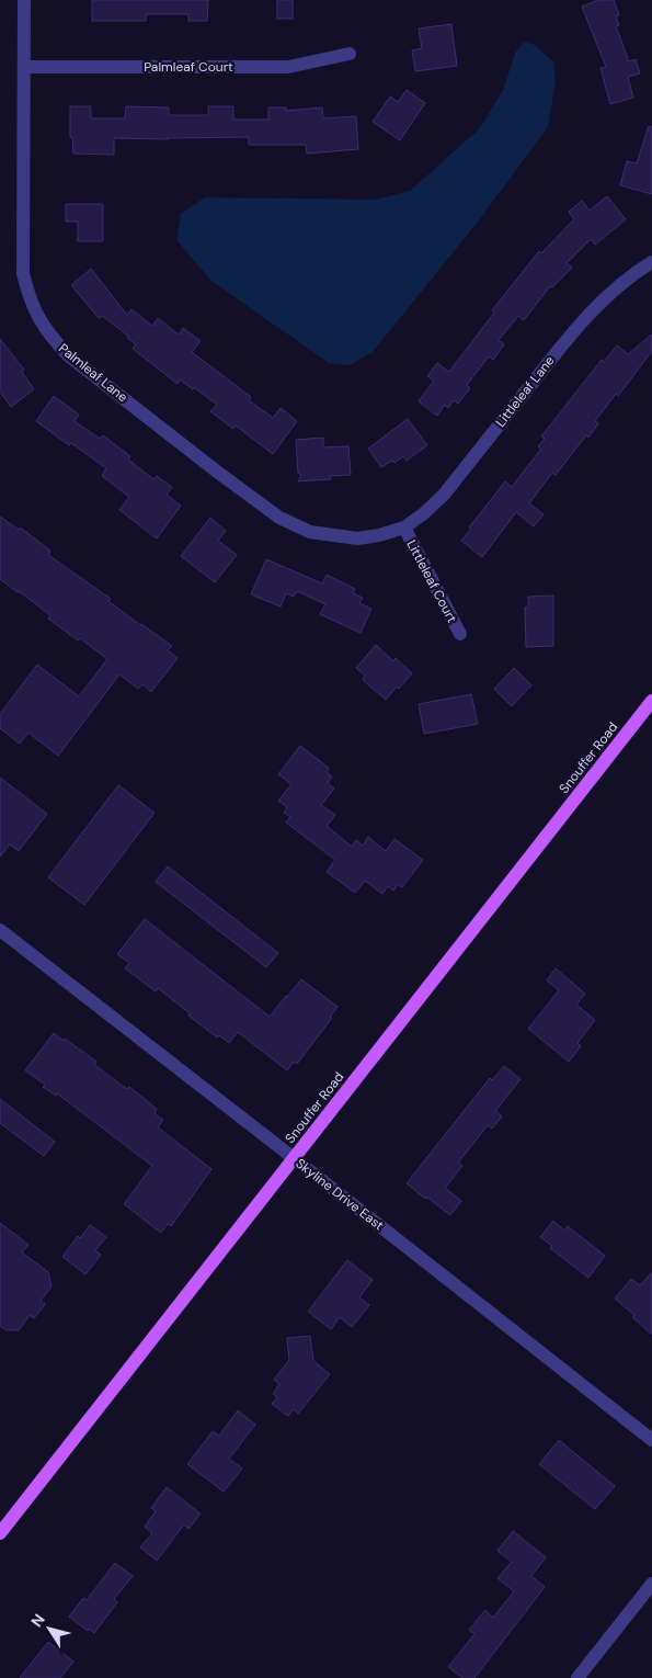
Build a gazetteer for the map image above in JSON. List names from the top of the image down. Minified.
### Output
{"streets":{"main road":["Snouffer Road"],"street":["Palmleaf Court","Palmleaf Lane","Littleleaf Lane","Littleleaf Court","Skyline Drive East"]},"crossings":[["Palmleaf Court","Palmleaf Lane"],["Palmleaf Lane","Littleleaf Lane"],["Palmleaf Lane","Littleleaf Court"],["Littleleaf Lane","Littleleaf Court"],["Snouffer Road","Skyline Drive East"]],"north":"top left"}
